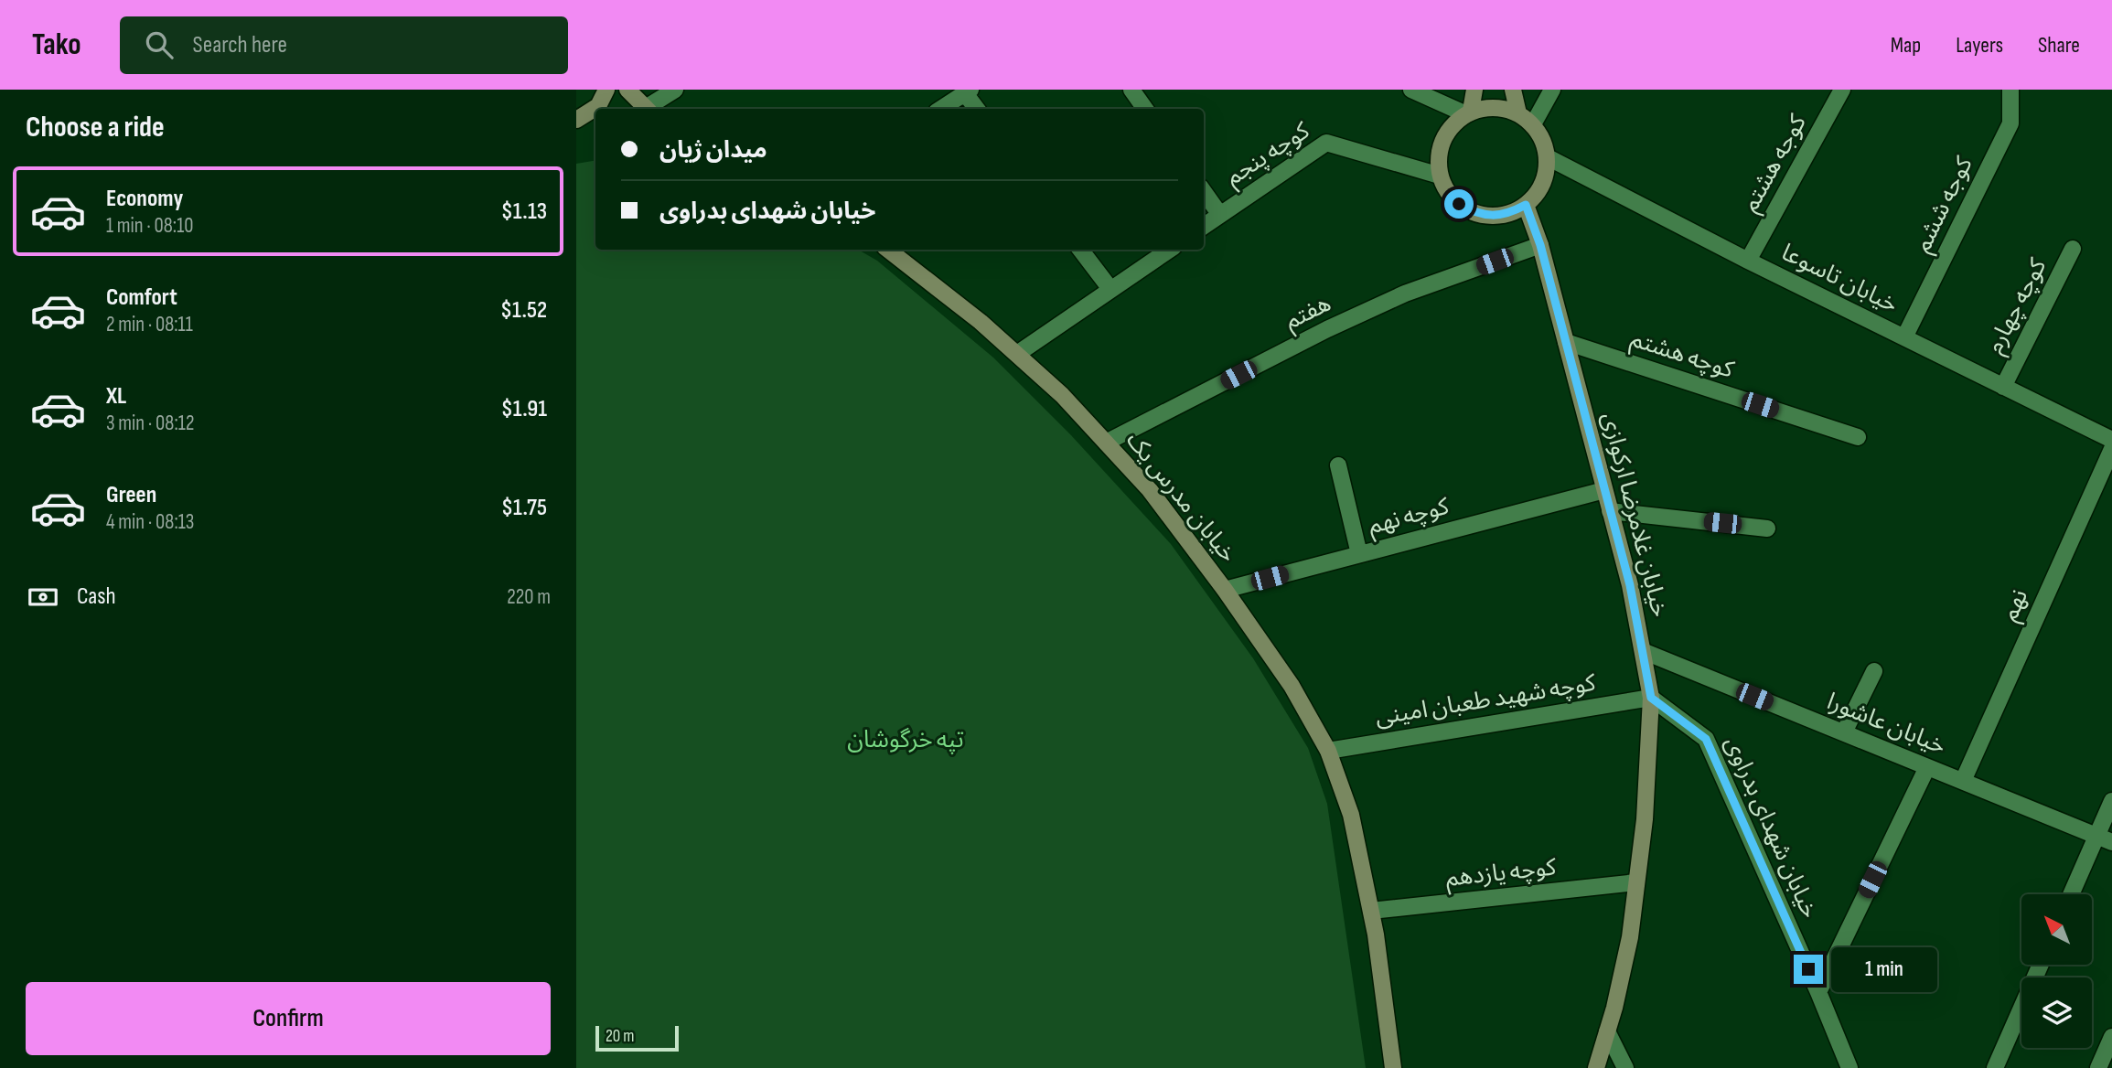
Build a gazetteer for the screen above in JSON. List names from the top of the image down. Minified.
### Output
{"streets":{"street":["کوچه پنجم","کوجه هشتم","کوجه ششم","خیابان تاسوعا","کوچه چهارم","هفتم","کوچه هشتم","خیابان مدرس یک","خیابان غلامرضا ارکوازی","کوچه نهم","نهم","کوچه شهید طعبان امینی","خیابان عاشورا","خیابان شهدای بدراوی","کوچه یازدهم"]},"crossings":[["کوچه پنجم","خیابان تاسوعا"],["کوچه پنجم","خیابان غلامرضا ارکوازی"],["کوجه هشتم","خیابان تاسوعا"],["کوجه ششم","خیابان تاسوعا"],["خیابان تاسوعا","کوچه چهارم"],["خیابان تاسوعا","خیابان غلامرضا ارکوازی"],["هفتم","خیابان مدرس یک"],["هفتم","خیابان غلامرضا ارکوازی"],["کوچه هشتم","خیابان غلامرضا ارکوازی"],["خیابان مدرس یک","کوچه نهم"],["خیابان مدرس یک","کوچه شهید طعبان امینی"],["خیابان مدرس یک","کوچه یازدهم"],["خیابان غلامرضا ارکوازی","کوچه نهم"],["خیابان غلامرضا ارکوازی","کوچه شهید طعبان امینی"],["خیابان غلامرضا ارکوازی","خیابان عاشورا"],["خیابان غلامرضا ارکوازی","خیابان شهدای بدراوی"],["خیابان غلامرضا ارکوازی","کوچه یازدهم"],["نهم","خیابان عاشورا"],["کوچه شهید طعبان امینی","خیابان شهدای بدراوی"]],"parks":["تپه خرگوشان"],"scale_bar":"20 m","north":"top left","page":{"header":"Tako","search":"Search here","nav":["Map","Layers","Share"],"heading":"Choose a ride","banner":["میدان ژیان","خیابان شهدای بدراوی"],"list":[{"name":"Economy","note":"1 min · 08:10","value":"$1.13"},{"name":"Comfort","note":"2 min · 08:11","value":"$1.52"},{"name":"XL","note":"3 min · 08:12","value":"$1.91"},{"name":"Green","note":"4 min · 08:13","value":"$1.75"}],"pay":["Cash","220 m"],"bubble":"1 min","buttons":"Confirm","scale":"20 m"}}
